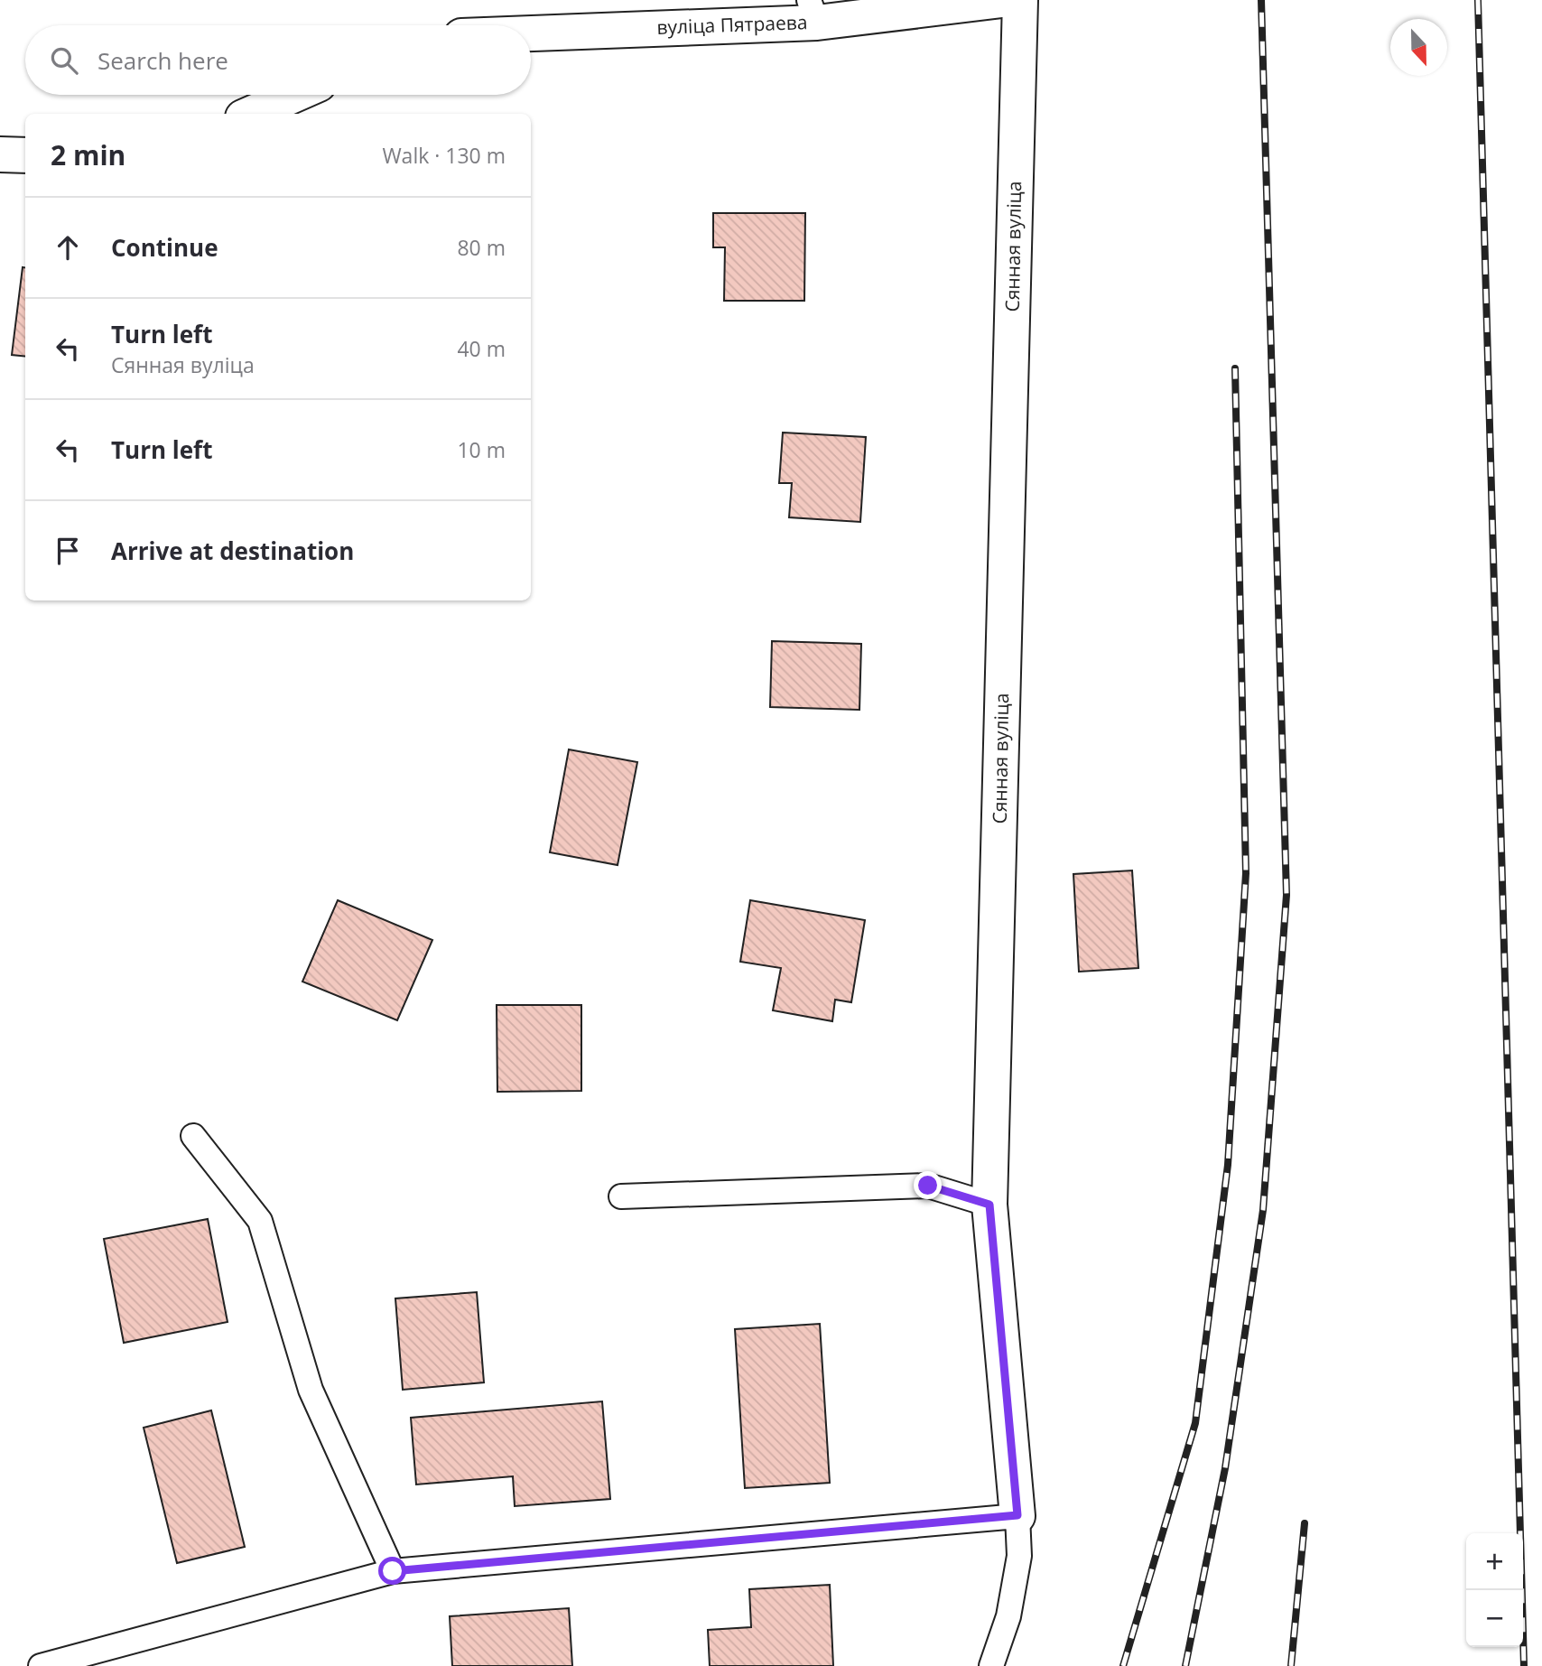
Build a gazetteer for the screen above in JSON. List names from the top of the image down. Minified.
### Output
{"streets":{"street":["вуліца Пятраева","Сянная вуліца"]},"north":"bottom","page":{"search":"Search here","heading":["2 min","Walk · 130 m"],"list":[["Continue","80 m"],["Turn left","Сянная вуліца","40 m"],["Turn left","10 m"],"Arrive at destination"],"map_buttons":["+","−"]}}
